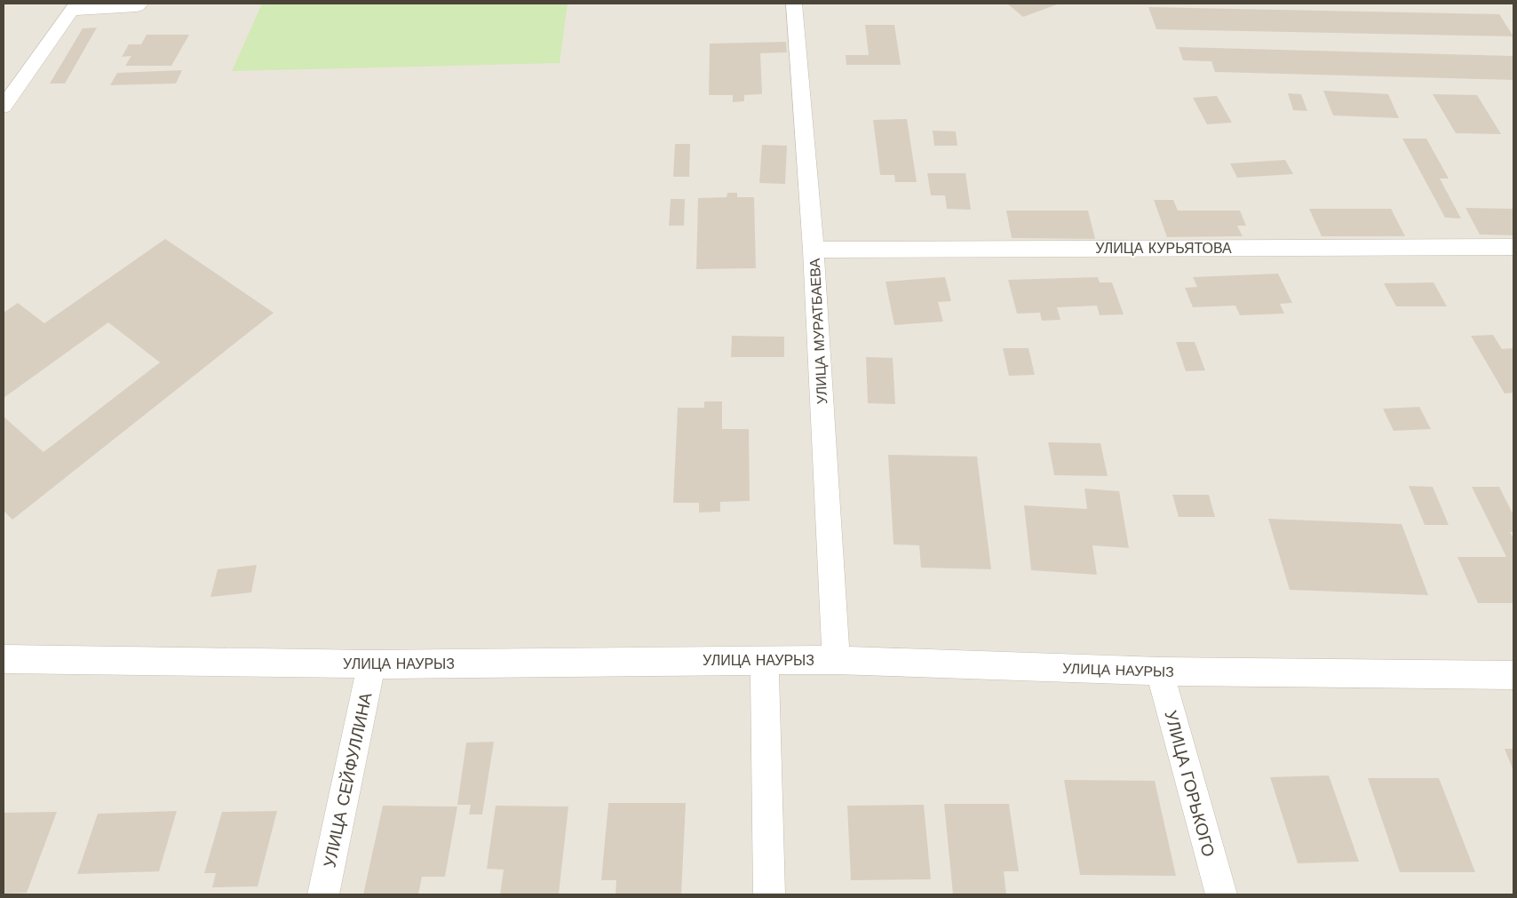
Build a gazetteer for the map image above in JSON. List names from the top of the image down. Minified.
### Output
{"streets":{"street":["УЛИЦА КУРЬЯТОВА","УЛИЦА МУРАТБАЕВА","УЛИЦА НАУРЫЗ","УЛИЦА СЕЙФУЛЛИНА","УЛИЦА ГОРЬКОГО"]},"crossings":[["УЛИЦА КУРЬЯТОВА","УЛИЦА МУРАТБАЕВА"],["УЛИЦА МУРАТБАЕВА","УЛИЦА НАУРЫЗ"],["УЛИЦА НАУРЫЗ","УЛИЦА СЕЙФУЛЛИНА"],["УЛИЦА НАУРЫЗ","УЛИЦА ГОРЬКОГО"]]}
